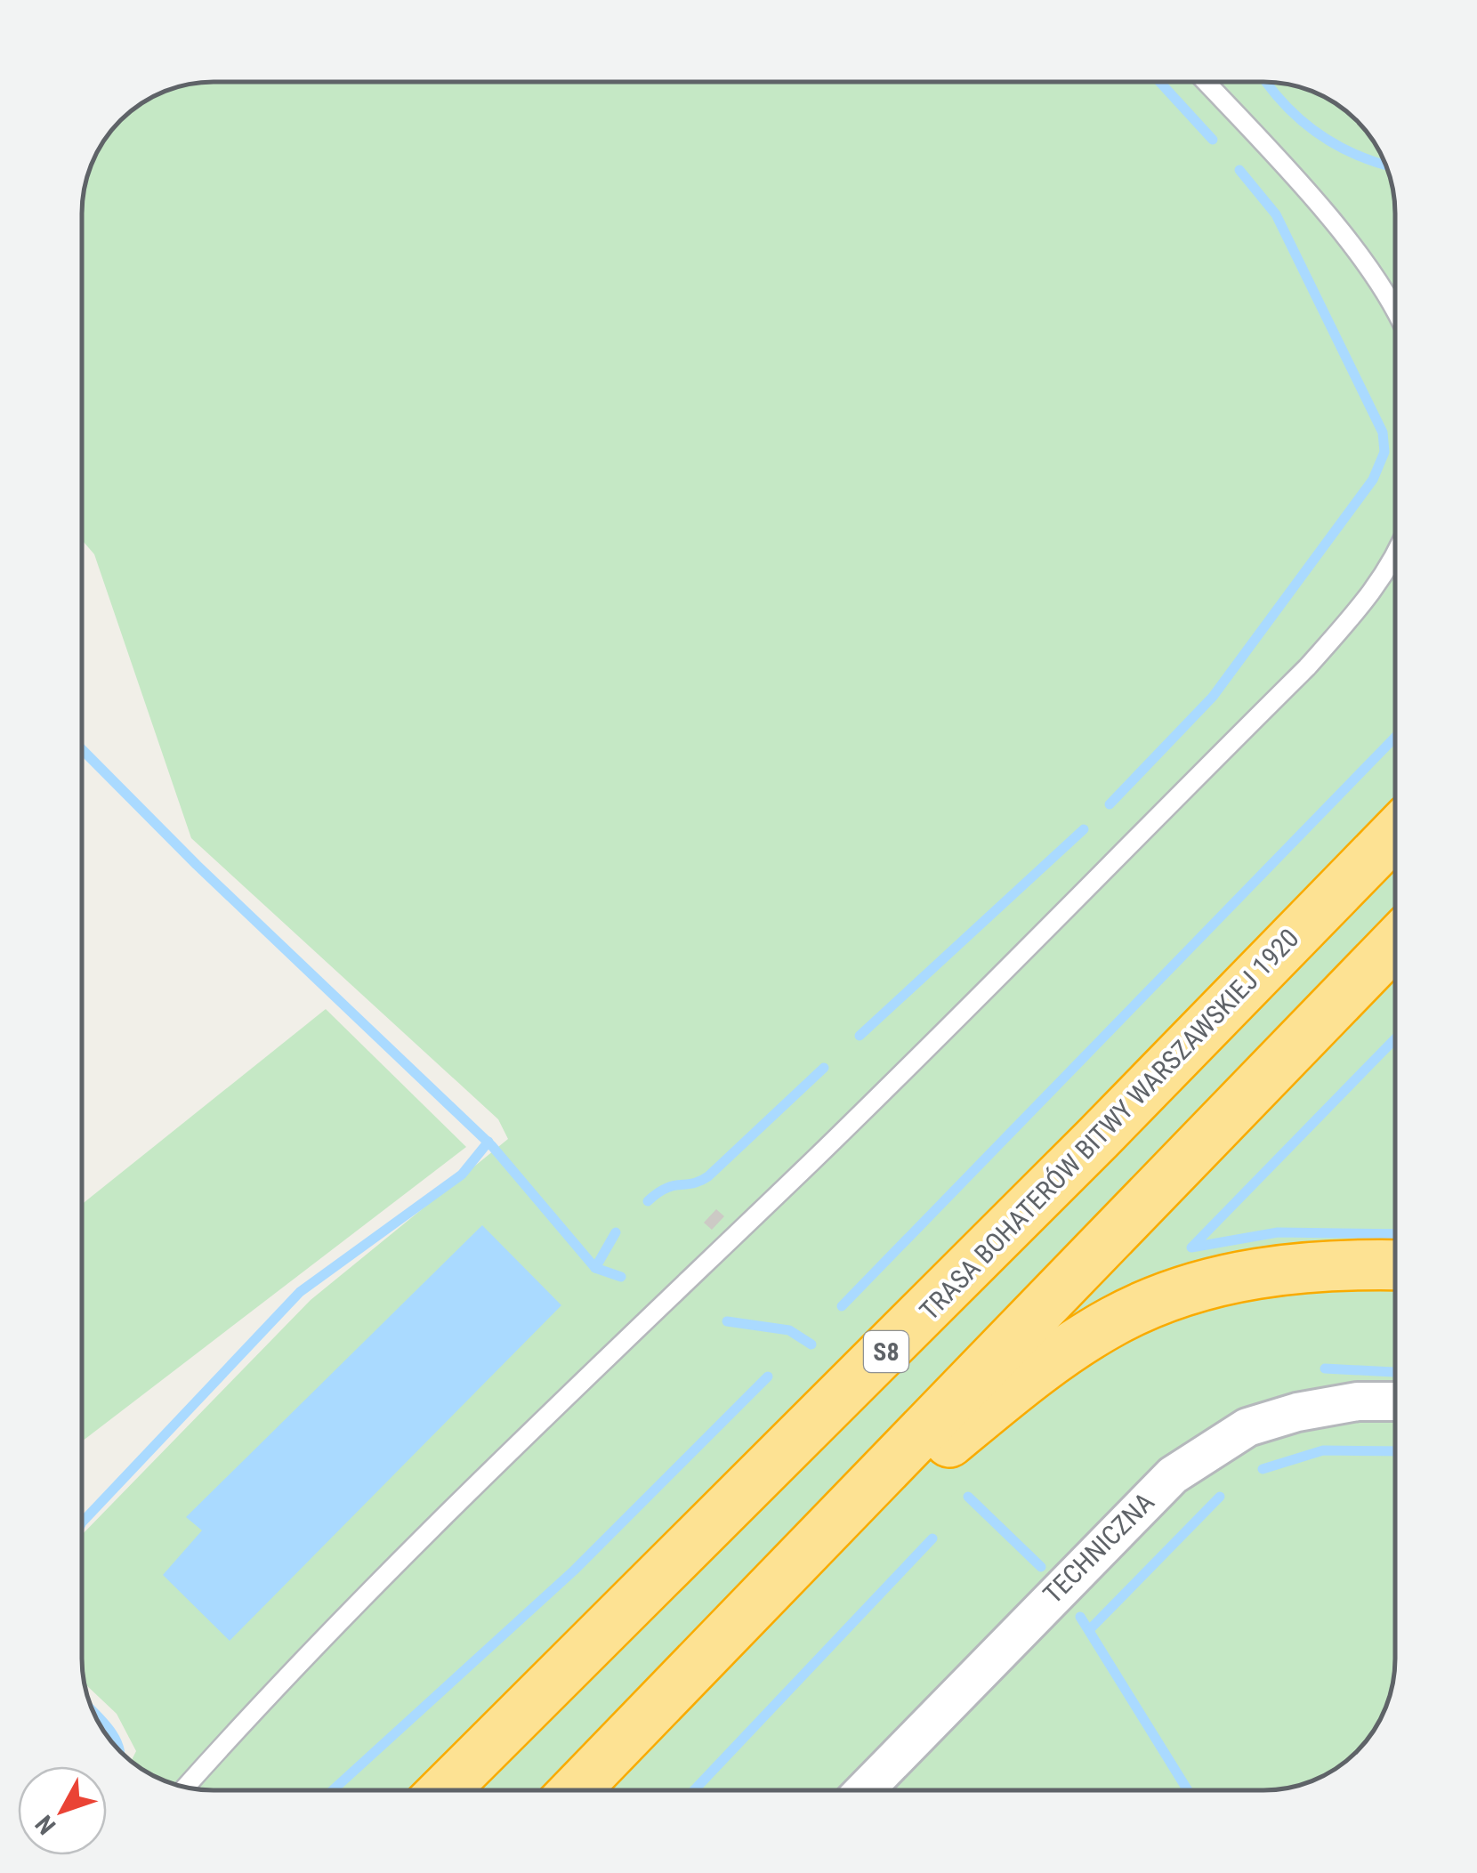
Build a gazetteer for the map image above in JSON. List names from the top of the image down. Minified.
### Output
{"streets":{"highway":["TRASA BOHATERÓW BITWY WARSZAWSKIEJ 1920","S8"],"street":["TECHNICZNA"]},"north":"bottom left"}
